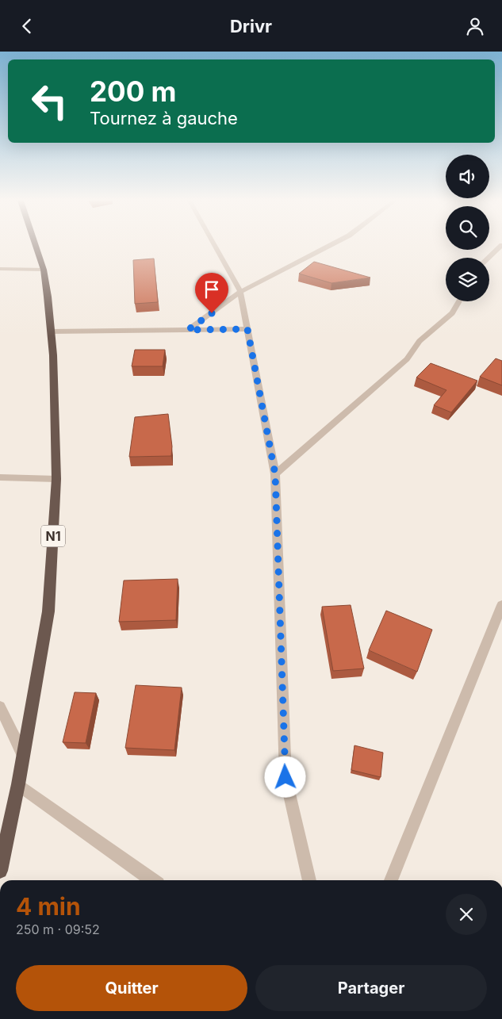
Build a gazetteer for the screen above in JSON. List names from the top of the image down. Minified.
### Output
{"streets":{"highway":["N1"]},"page":{"header":"Drivr","turn":["200 m","Tournez à gauche"],"heading":["4 min","250 m · 09:52"],"buttons":["Quitter","Partager"]}}
